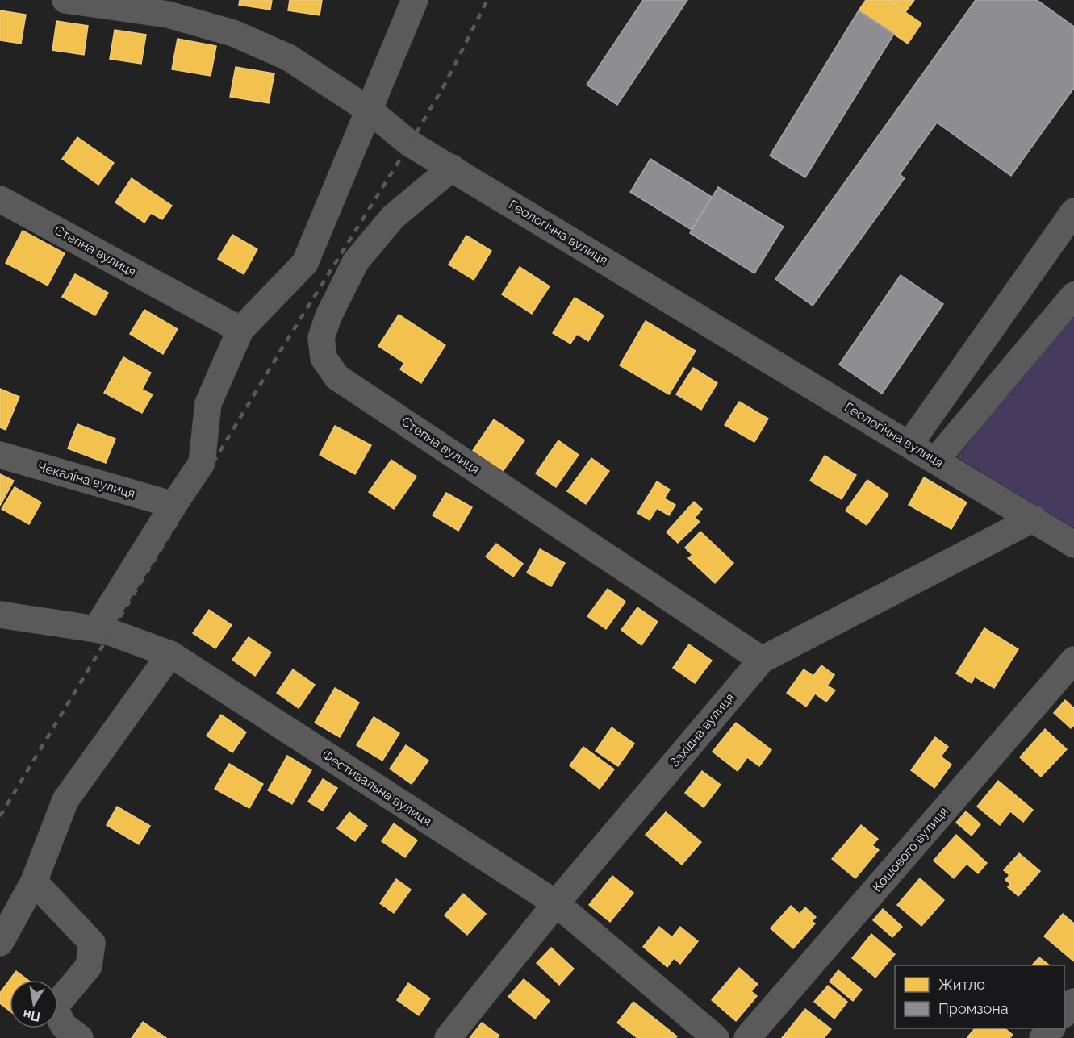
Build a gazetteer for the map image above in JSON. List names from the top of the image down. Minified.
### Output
{"streets":{"street":["Геологічна вулиця","Степна вулиця","Чекаліна вулиця","Західна вулиця","Фестивальна вулиця","Кошового вулиця"]},"crossings":[["Геологічна вулиця","Степна вулиця"],["Геологічна вулиця","Західна вулиця"],["Степна вулиця","Західна вулиця"],["Західна вулиця","Фестивальна вулиця"]],"legend":["Житло","Промзона"],"north":"bottom"}
